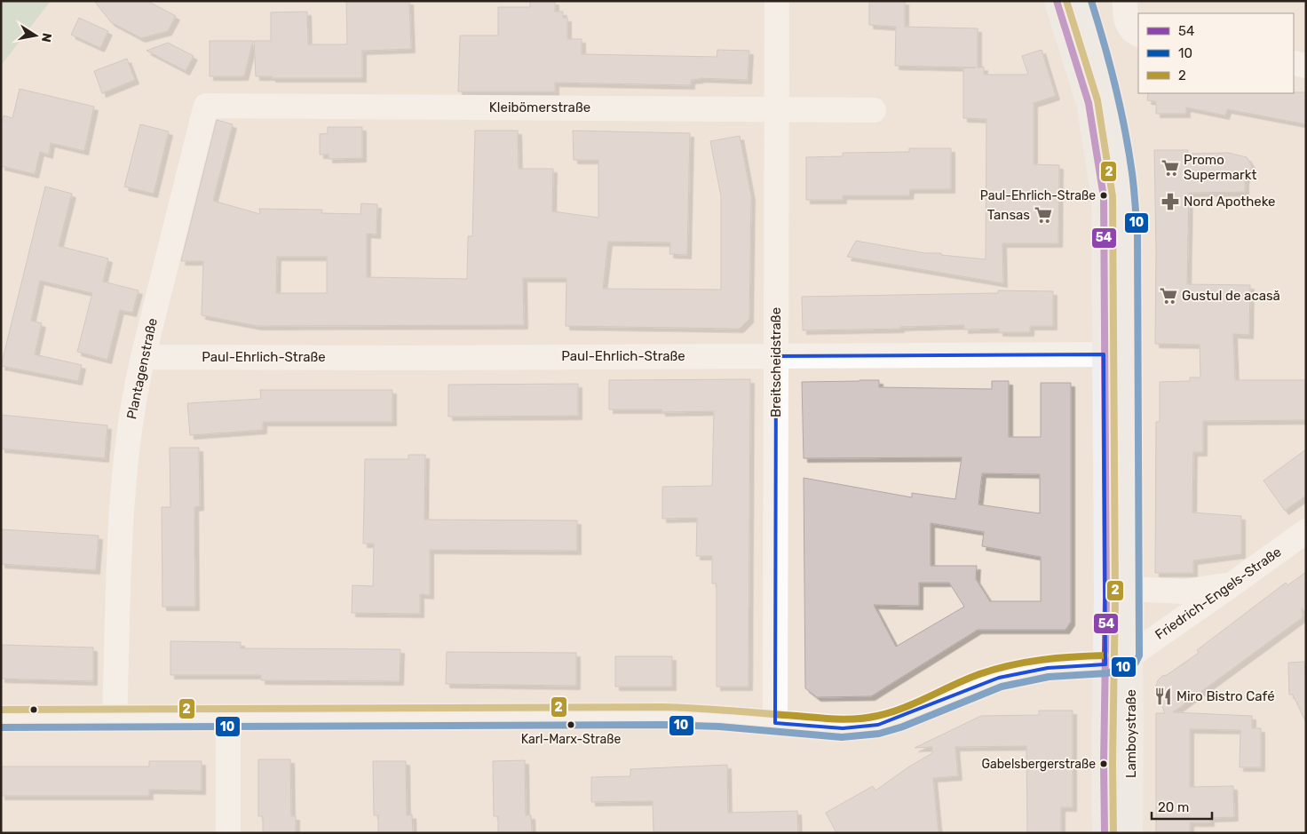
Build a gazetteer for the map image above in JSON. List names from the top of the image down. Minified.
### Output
{"streets":{"main road":["Lamboystraße"],"street":["Kleibömerstraße","Paul-Ehrlich-Straße","Breitscheidstraße","Plantagenstraße","Friedrich-Engels-Straße"]},"crossings":[["Kleibömerstraße","Breitscheidstraße"],["Kleibömerstraße","Plantagenstraße"],["Paul-Ehrlich-Straße","Breitscheidstraße"],["Paul-Ehrlich-Straße","Plantagenstraße"],["Paul-Ehrlich-Straße","Lamboystraße"],["Friedrich-Engels-Straße","Lamboystraße"]],"places":{"supermarket":["Promo Supermarkt","Tansas","Gustul de acasă"],"other":["Paul-Ehrlich-Straße","Karl-Marx-Straße","Gabelsbergerstraße"],"pharmacy":["Nord Apotheke"],"restaurant":["Miro Bistro Café"]},"lines":["transit line 54","transit line 10","transit line 2"],"legend":["54","10","2"],"scale_bar":"20 m","north":"right"}
